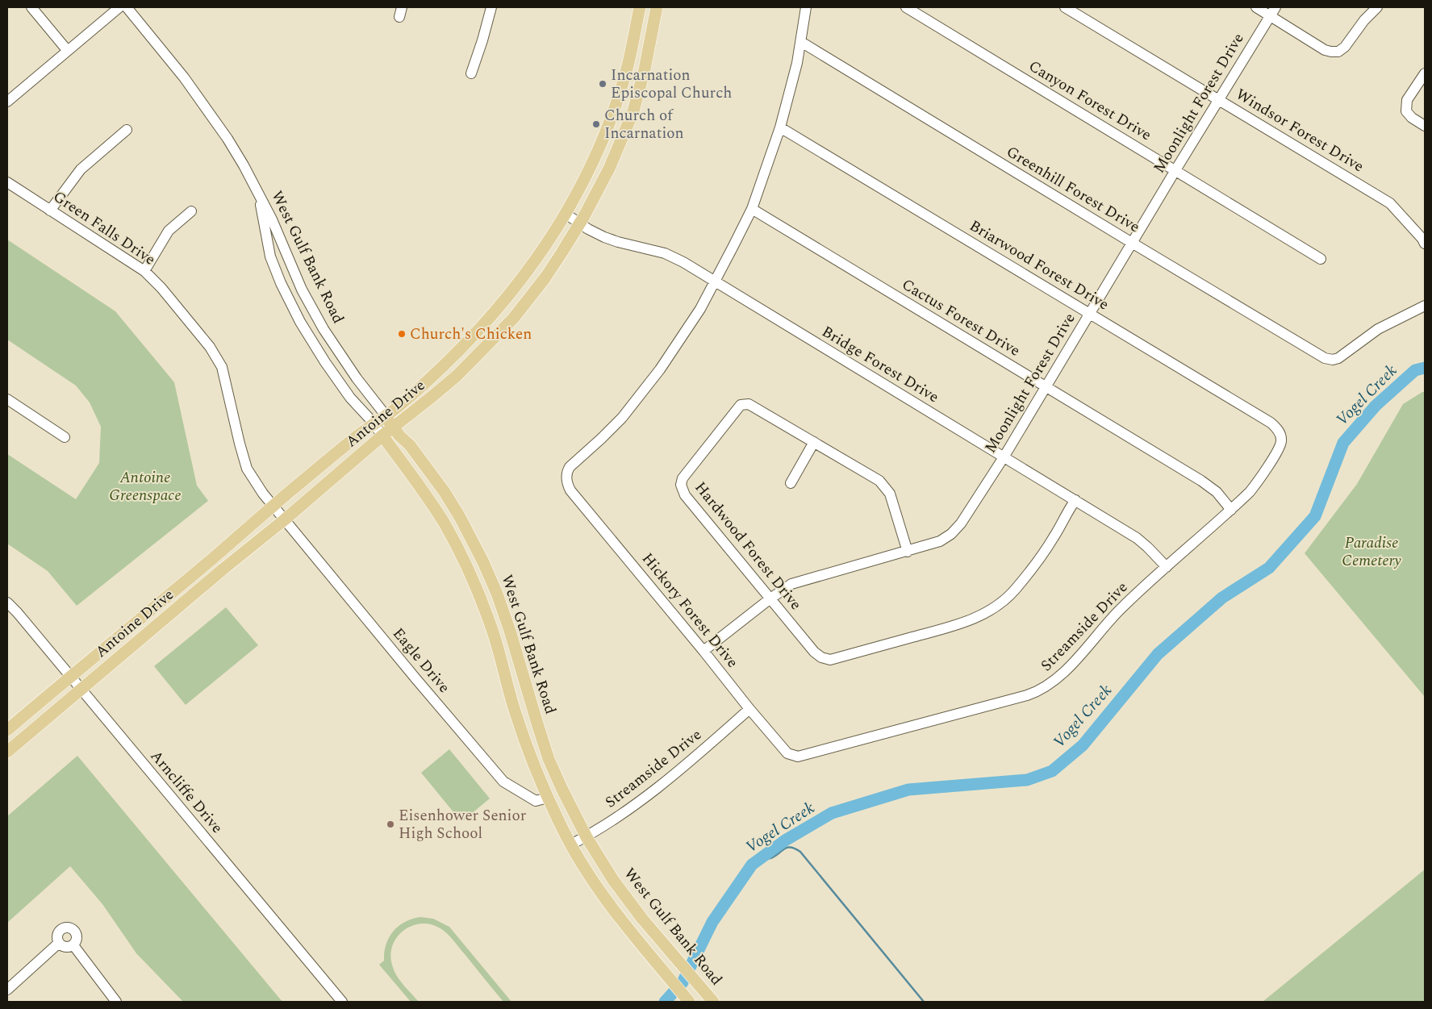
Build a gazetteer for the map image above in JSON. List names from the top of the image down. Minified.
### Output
{"streets":{"main road":["West Gulf Bank Road","Antoine Drive"],"street":["Canyon Forest Drive","Moonlight Forest Drive","Windsor Forest Drive","Greenhill Forest Drive","Green Falls Drive","Briarwood Forest Drive","Cactus Forest Drive","Bridge Forest Drive","Hardwood Forest Drive","Hickory Forest Drive","Streamside Drive","Eagle Drive","Arncliffe Drive"]},"crossings":[["Canyon Forest Drive","Moonlight Forest Drive"],["Moonlight Forest Drive","Windsor Forest Drive"],["Moonlight Forest Drive","Greenhill Forest Drive"],["Moonlight Forest Drive","Briarwood Forest Drive"],["Moonlight Forest Drive","Cactus Forest Drive"],["Moonlight Forest Drive","Bridge Forest Drive"],["Moonlight Forest Drive","Hardwood Forest Drive"],["Moonlight Forest Drive","Hickory Forest Drive"],["Green Falls Drive","Antoine Drive"],["Green Falls Drive","Eagle Drive"],["West Gulf Bank Road","Antoine Drive"],["West Gulf Bank Road","Streamside Drive"],["West Gulf Bank Road","Eagle Drive"],["Briarwood Forest Drive","Streamside Drive"],["Cactus Forest Drive","Streamside Drive"],["Bridge Forest Drive","Antoine Drive"],["Bridge Forest Drive","Hardwood Forest Drive"],["Bridge Forest Drive","Hickory Forest Drive"],["Bridge Forest Drive","Streamside Drive"],["Antoine Drive","Eagle Drive"],["Antoine Drive","Arncliffe Drive"],["Hickory Forest Drive","Streamside Drive"]],"water":["Vogel Creek"],"parks":["Antoine Greenspace","Paradise Cemetery"],"places":["Incarnation Episcopal Church","Church of Incarnation","Church's Chicken","Eisenhower Senior High School"]}
